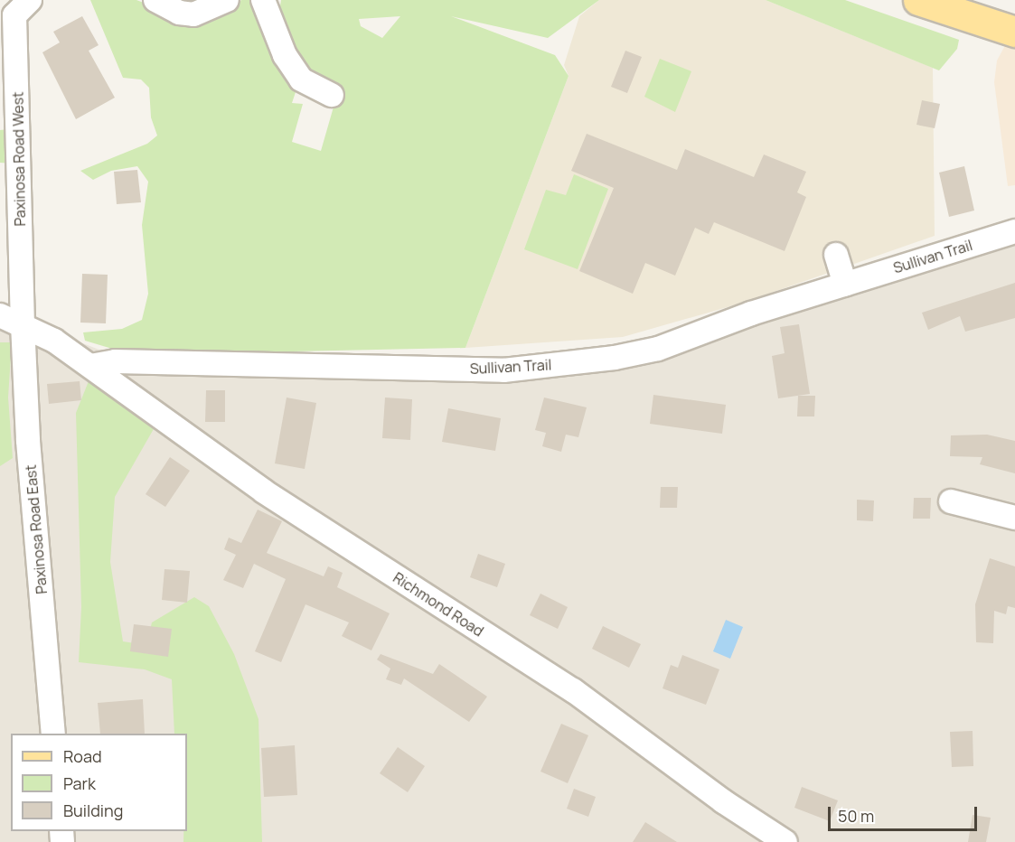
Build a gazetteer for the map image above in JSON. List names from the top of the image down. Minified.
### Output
{"streets":{"street":["Paxinosa Road West","Sullivan Trail","Paxinosa Road East","Richmond Road"]},"crossings":[["Paxinosa Road West","Paxinosa Road East"],["Sullivan Trail","Richmond Road"]],"legend":["Road","Park","Building"],"scale_bar":"50 m"}
